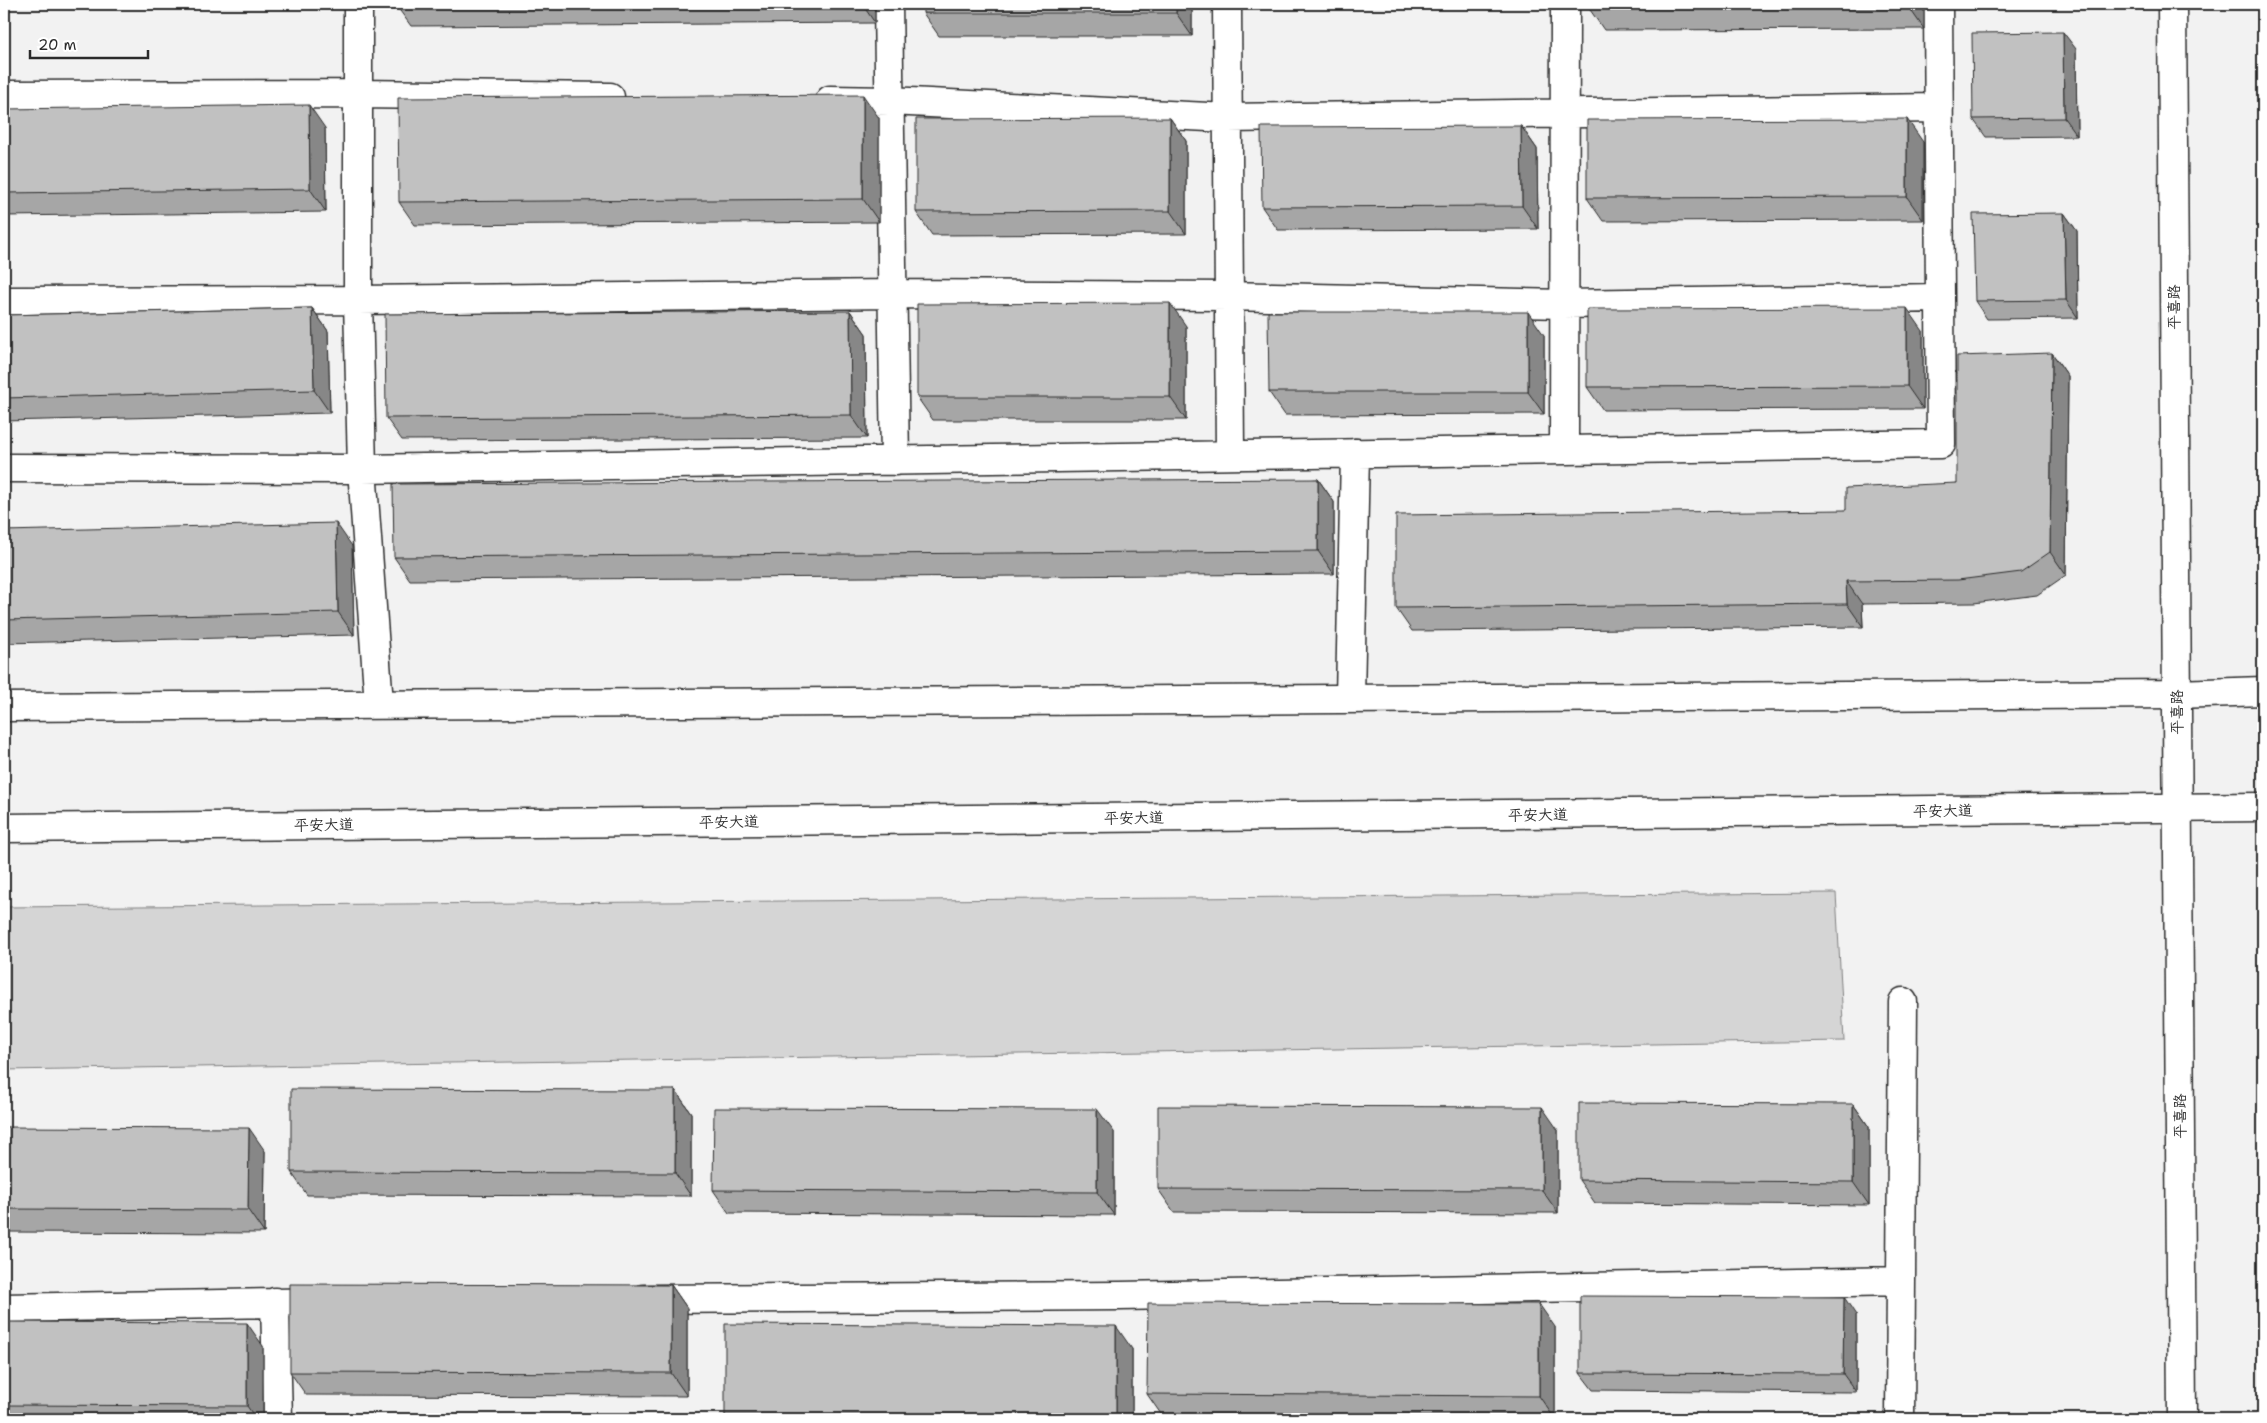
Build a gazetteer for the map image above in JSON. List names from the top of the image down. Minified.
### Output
{"streets":{"main road":["平喜路","平安大道"]},"crossings":[["平喜路","平安大道"]],"scale_bar":"20 m"}
